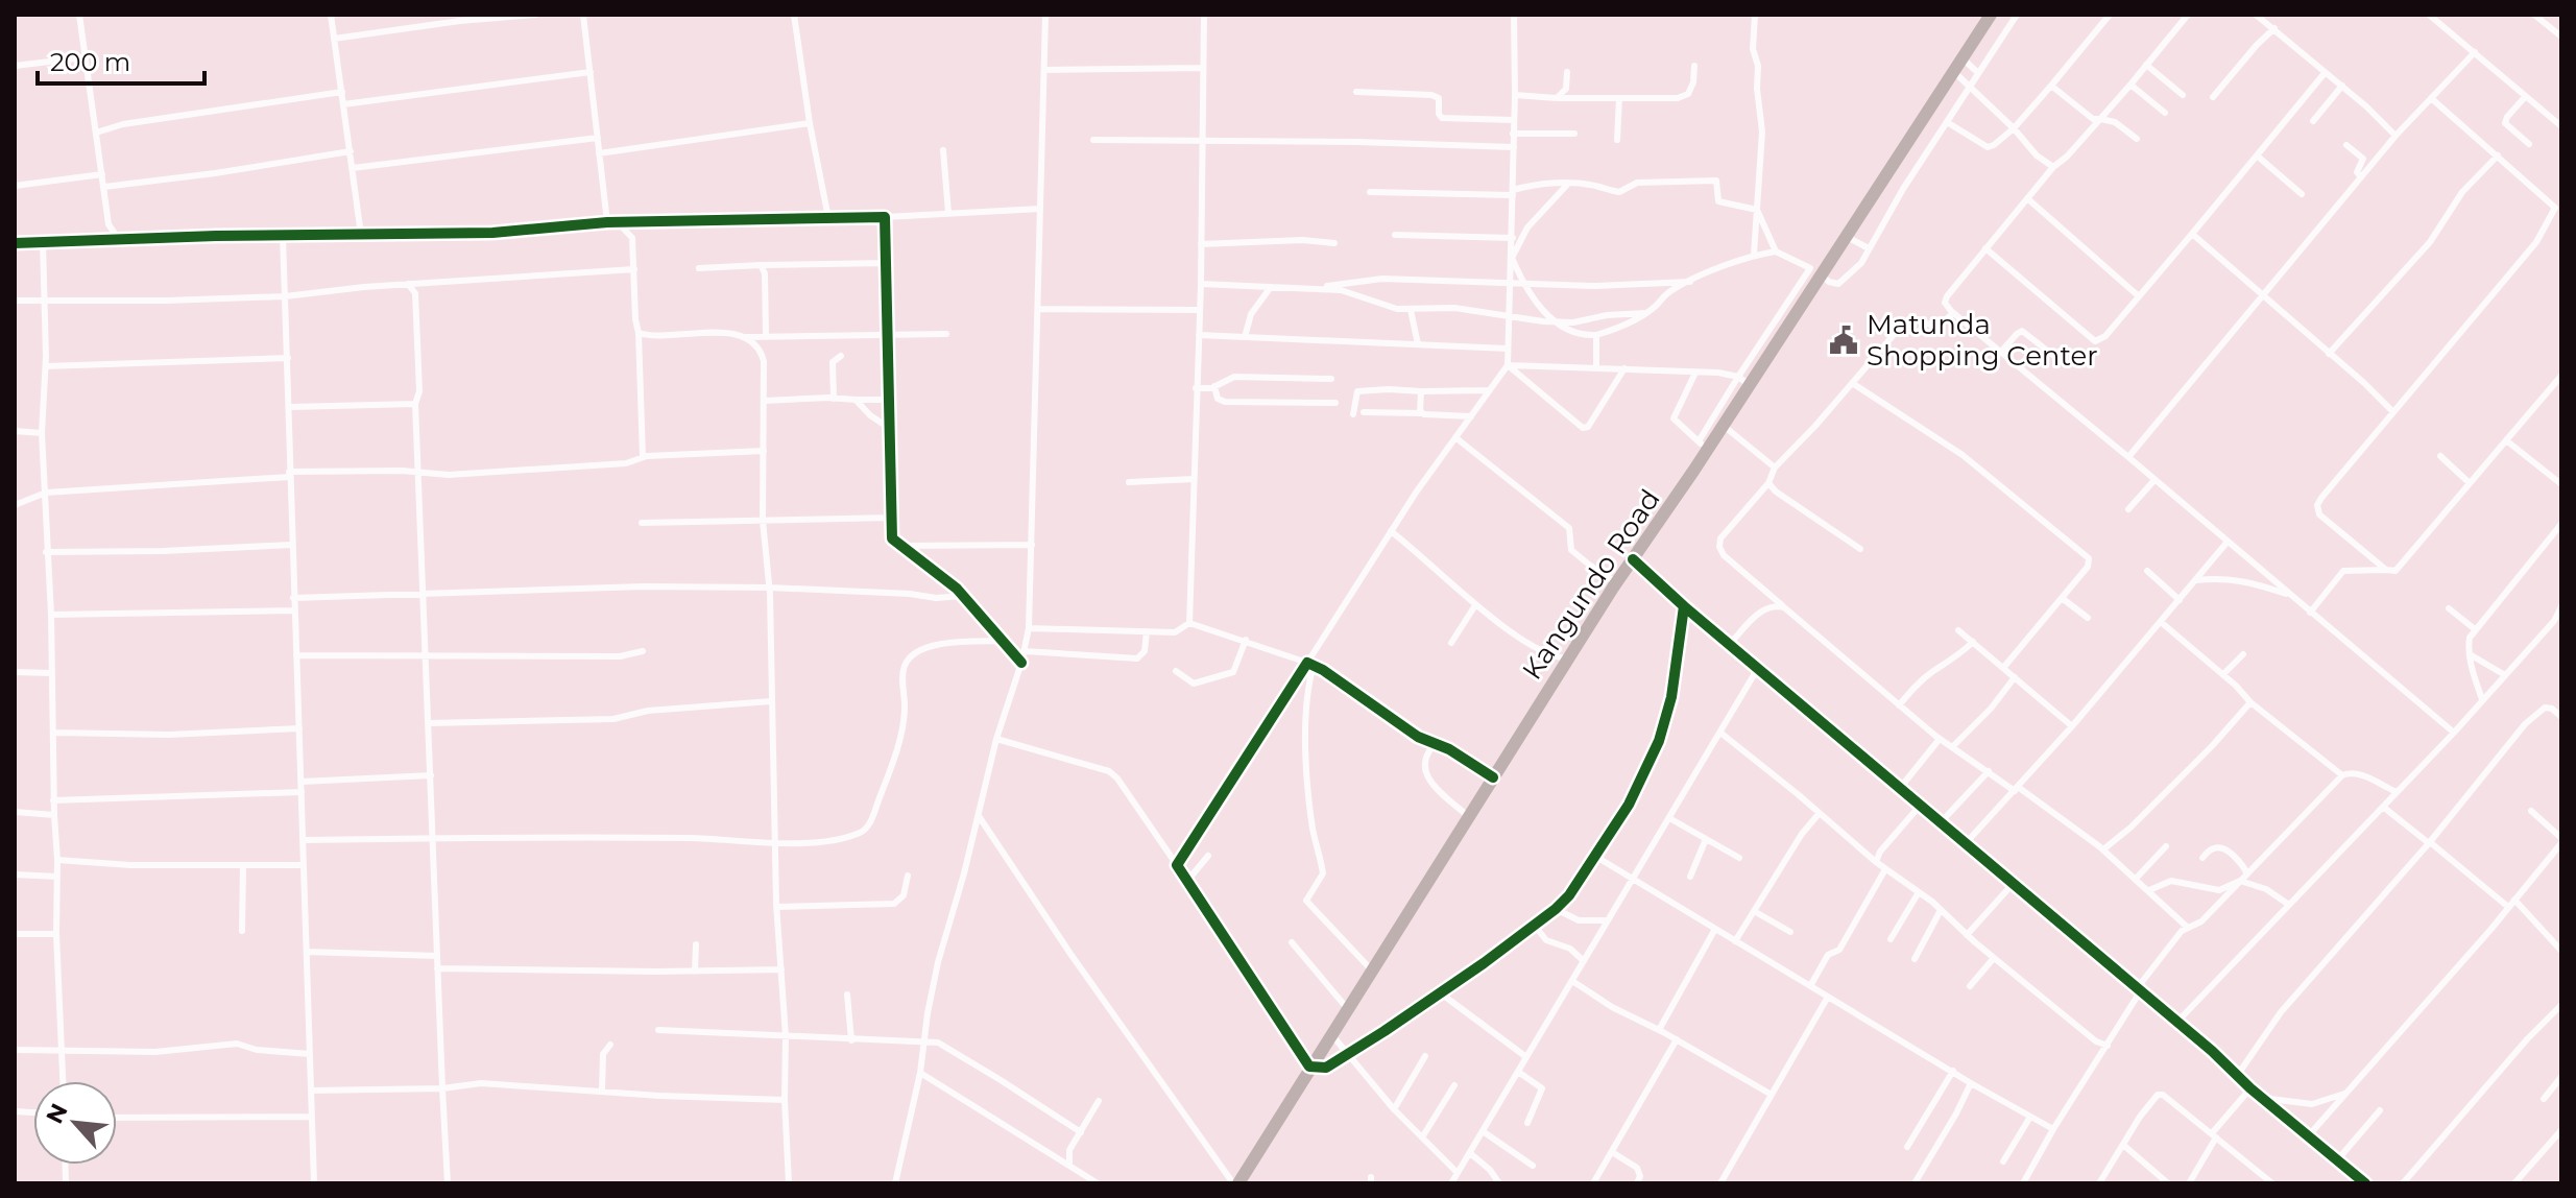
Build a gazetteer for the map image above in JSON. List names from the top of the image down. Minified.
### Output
{"streets":{"highway":["Kangundo Road"]},"places":{"public building":["Matunda Shopping Center"]},"scale_bar":"200 m","north":"top left"}
